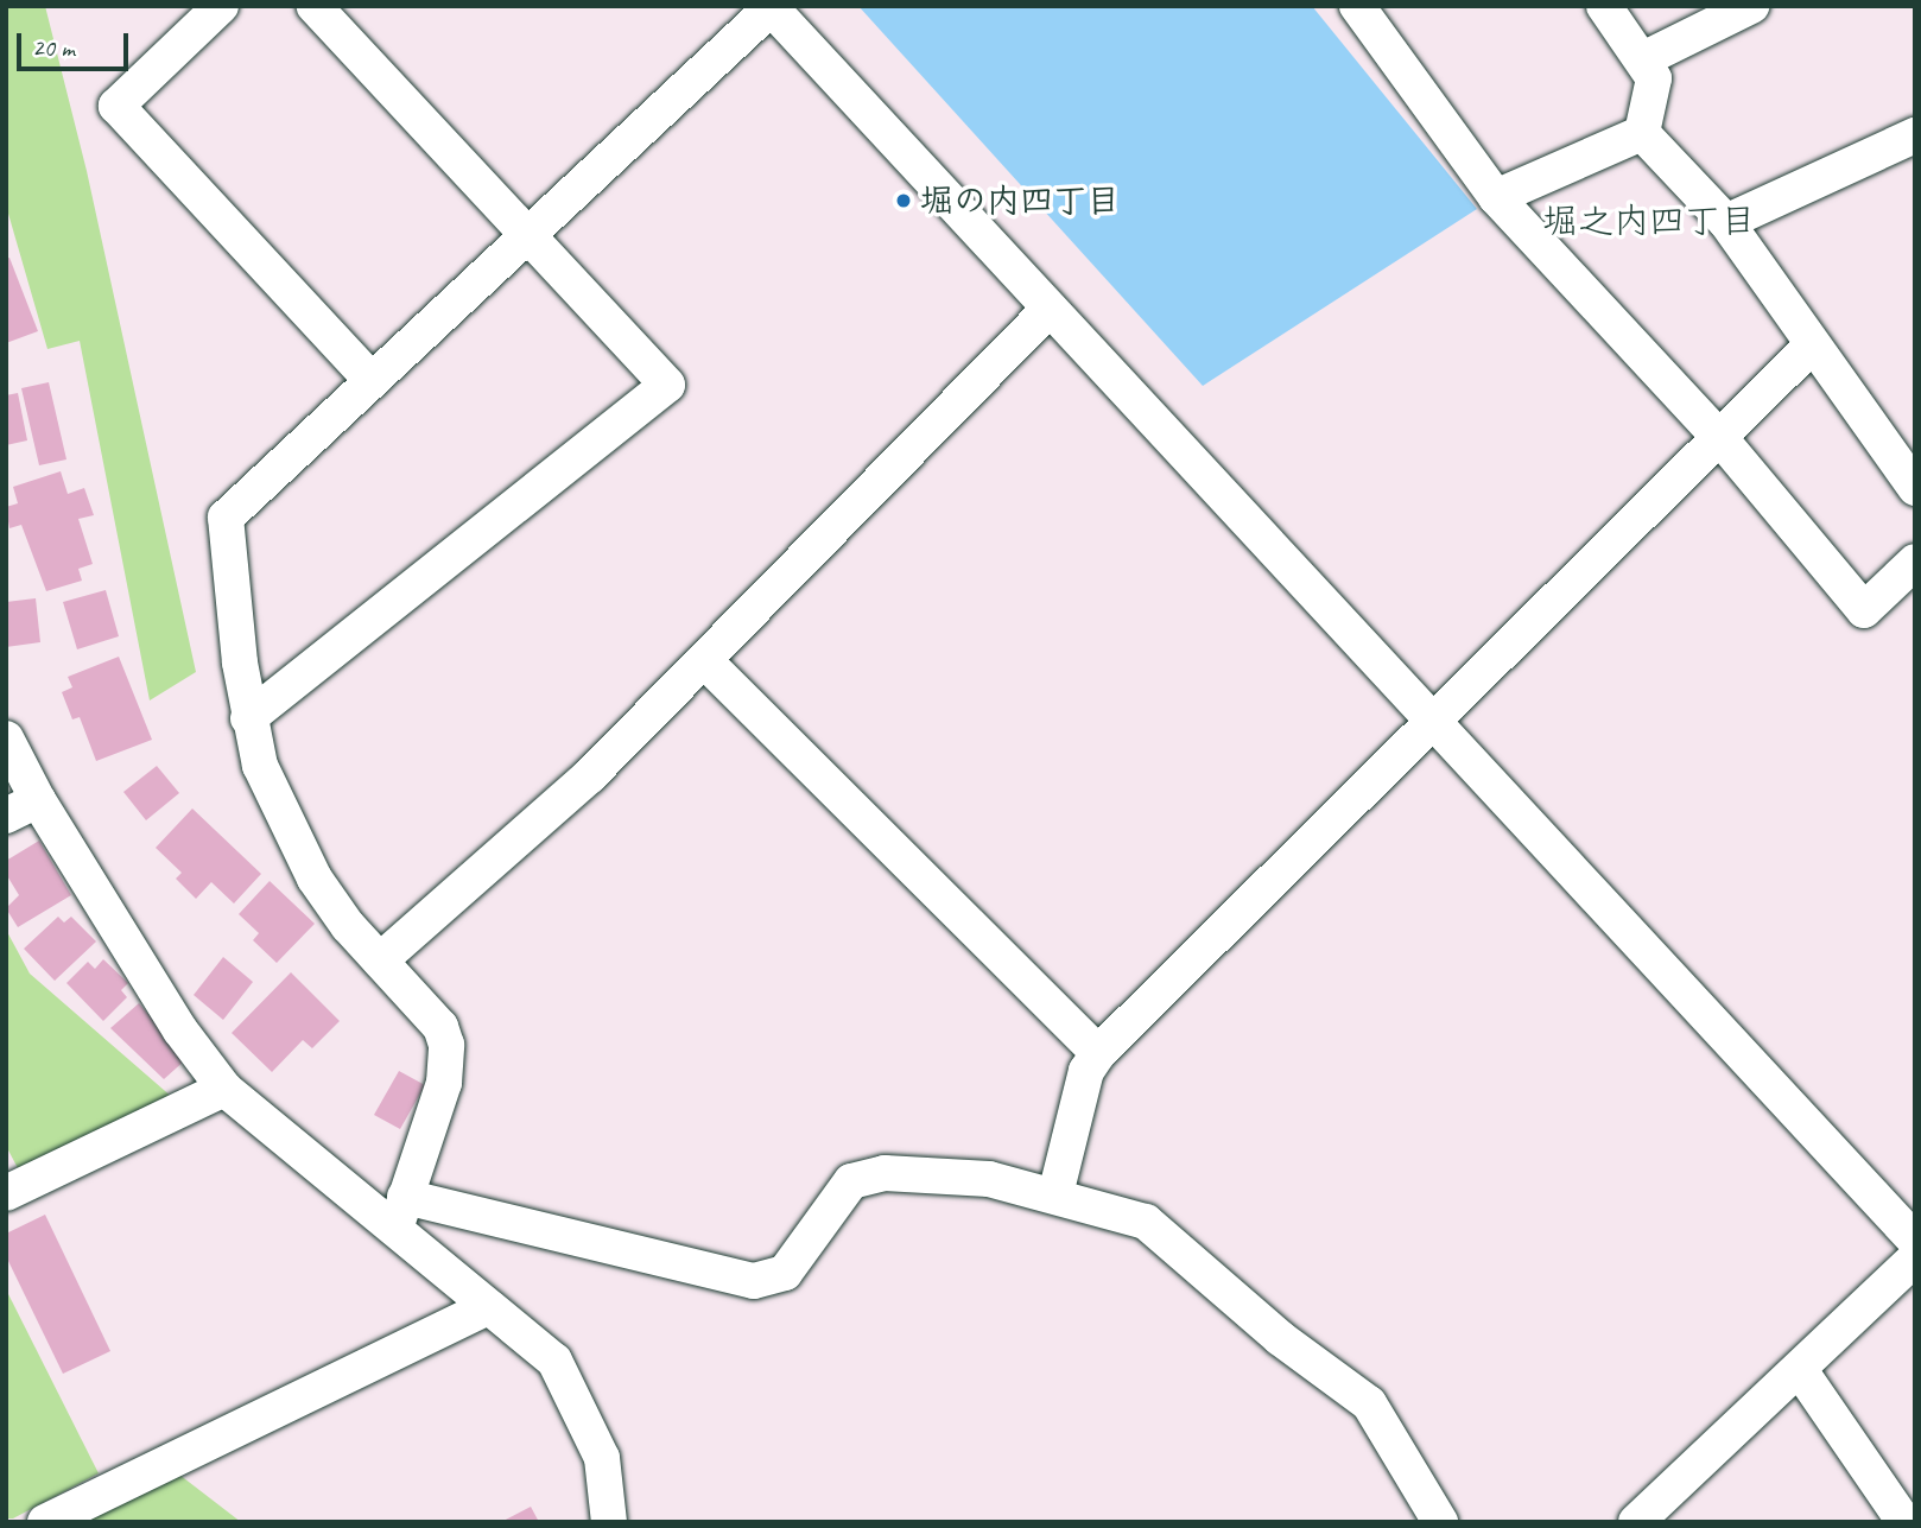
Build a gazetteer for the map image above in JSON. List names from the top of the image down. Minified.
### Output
{"districts":["堀之内四丁目"],"places":["堀の内四丁目"],"scale_bar":"20 m"}
